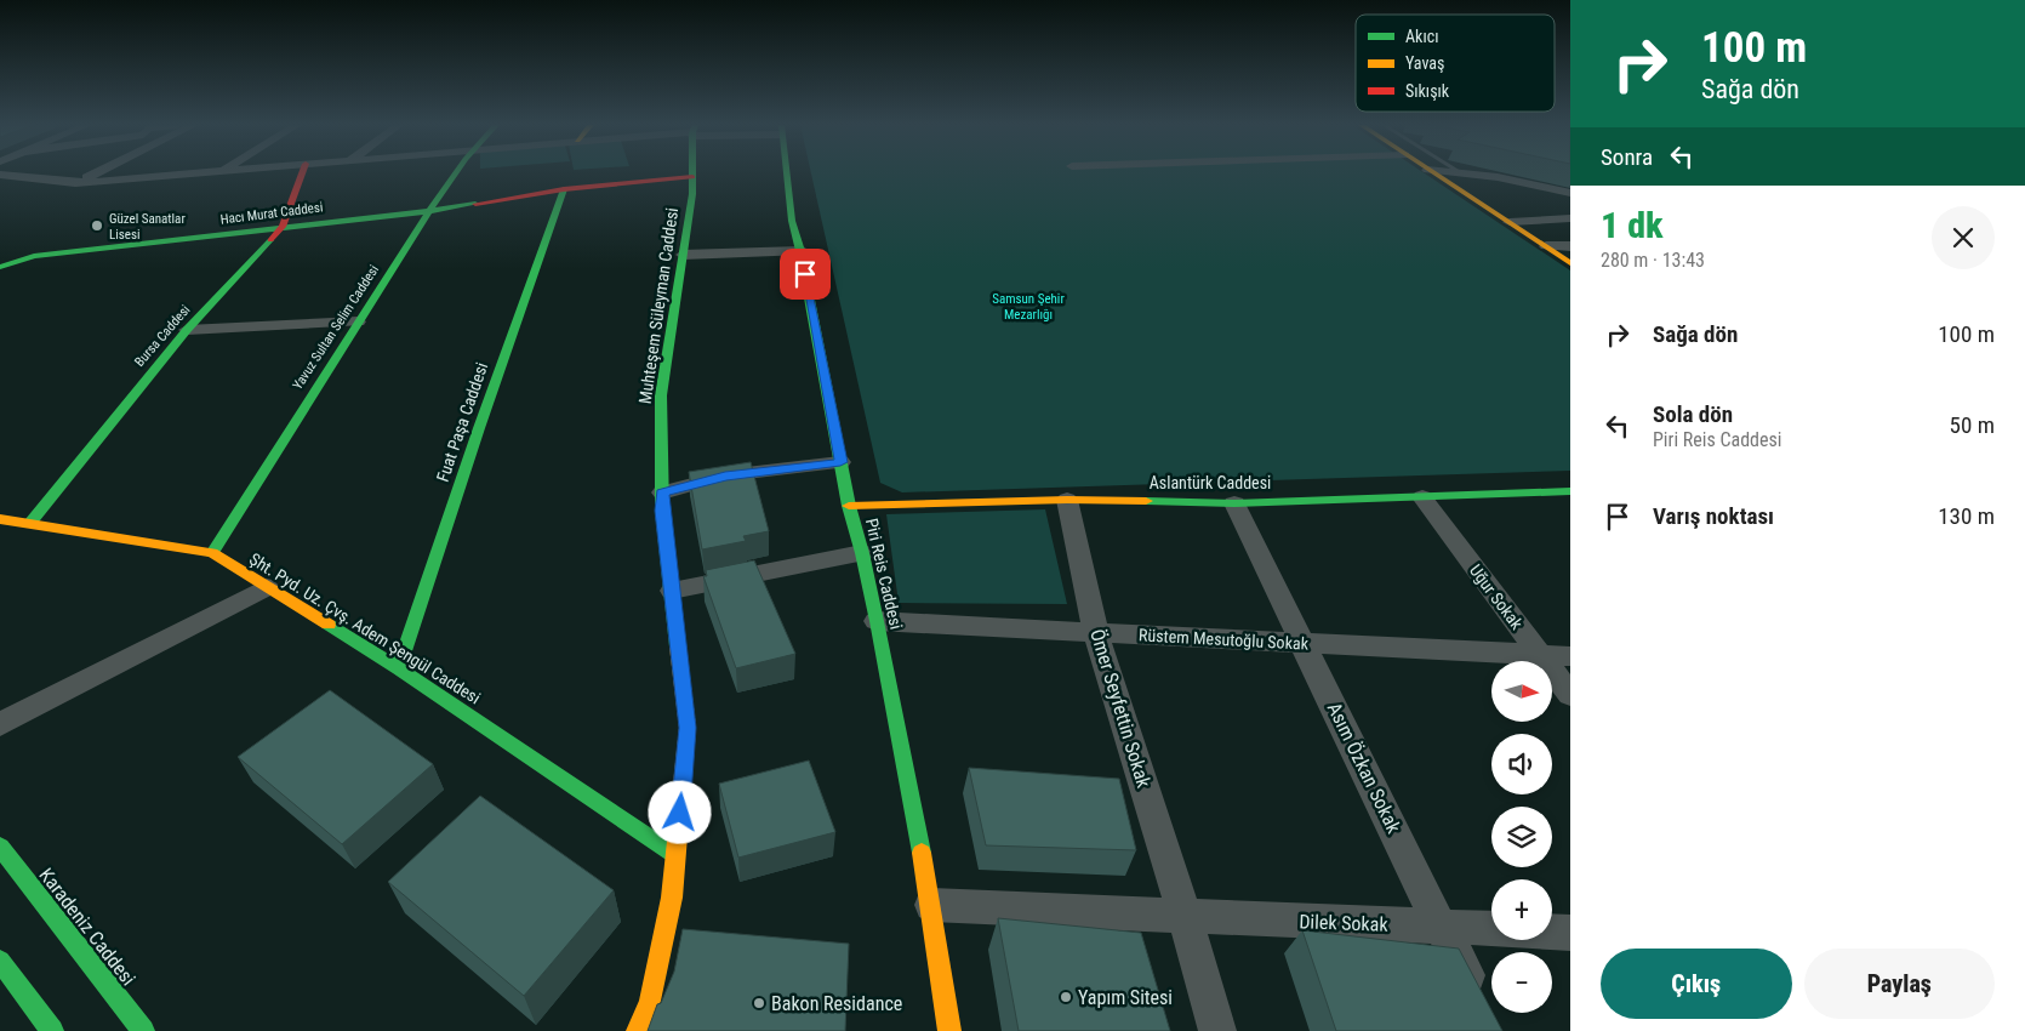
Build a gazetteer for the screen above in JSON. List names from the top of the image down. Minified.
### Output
{"streets":{"street":["Hacı Murat Caddesi","Muhteşem Süleyman Caddesi","Yavuz Sultan Selim Caddesi","Bursa Caddesi","Fuat Paşa Caddesi","Aslantürk Caddesi","Piri Reis Caddesi","Uğur Sokak","Şht. Pyd. Uz. Çvş. Adem Şengül Caddesi","Rüstem Mesutoğlu Sokak","Ömer Seyfettin Sokak","Asım Özkan Sokak","Dilek Sokak","Karadeniz Caddesi"]},"crossings":[["Hacı Murat Caddesi","Muhteşem Süleyman Caddesi"],["Hacı Murat Caddesi","Yavuz Sultan Selim Caddesi"],["Hacı Murat Caddesi","Bursa Caddesi"],["Hacı Murat Caddesi","Fuat Paşa Caddesi"],["Muhteşem Süleyman Caddesi","Şht. Pyd. Uz. Çvş. Adem Şengül Caddesi"],["Yavuz Sultan Selim Caddesi","Şht. Pyd. Uz. Çvş. Adem Şengül Caddesi"],["Bursa Caddesi","Şht. Pyd. Uz. Çvş. Adem Şengül Caddesi"],["Fuat Paşa Caddesi","Şht. Pyd. Uz. Çvş. Adem Şengül Caddesi"],["Aslantürk Caddesi","Piri Reis Caddesi"],["Aslantürk Caddesi","Uğur Sokak"],["Aslantürk Caddesi","Ömer Seyfettin Sokak"],["Aslantürk Caddesi","Asım Özkan Sokak"],["Piri Reis Caddesi","Rüstem Mesutoğlu Sokak"],["Uğur Sokak","Rüstem Mesutoğlu Sokak"],["Rüstem Mesutoğlu Sokak","Ömer Seyfettin Sokak"],["Rüstem Mesutoğlu Sokak","Asım Özkan Sokak"],["Ömer Seyfettin Sokak","Dilek Sokak"],["Asım Özkan Sokak","Dilek Sokak"]],"parks":["Samsun Şehir Mezarlığı"],"places":["Güzel Sanatlar Lisesi","Yapım Sitesi","Bakon Residance"],"legend":["Akıcı","Yavaş","Sıkışık"],"north":"right","page":{"turn":["100 m","Sağa dön"],"then":"Sonra","heading":["1 dk","280 m · 13:43"],"list":[{"name":"Sağa dön","value":"100 m"},{"name":"Sola dön","note":"Piri Reis Caddesi","value":"50 m"},{"name":"Varış noktası","value":"130 m"}],"map_buttons":["+","−"],"buttons":["Çıkış","Paylaş"]}}
